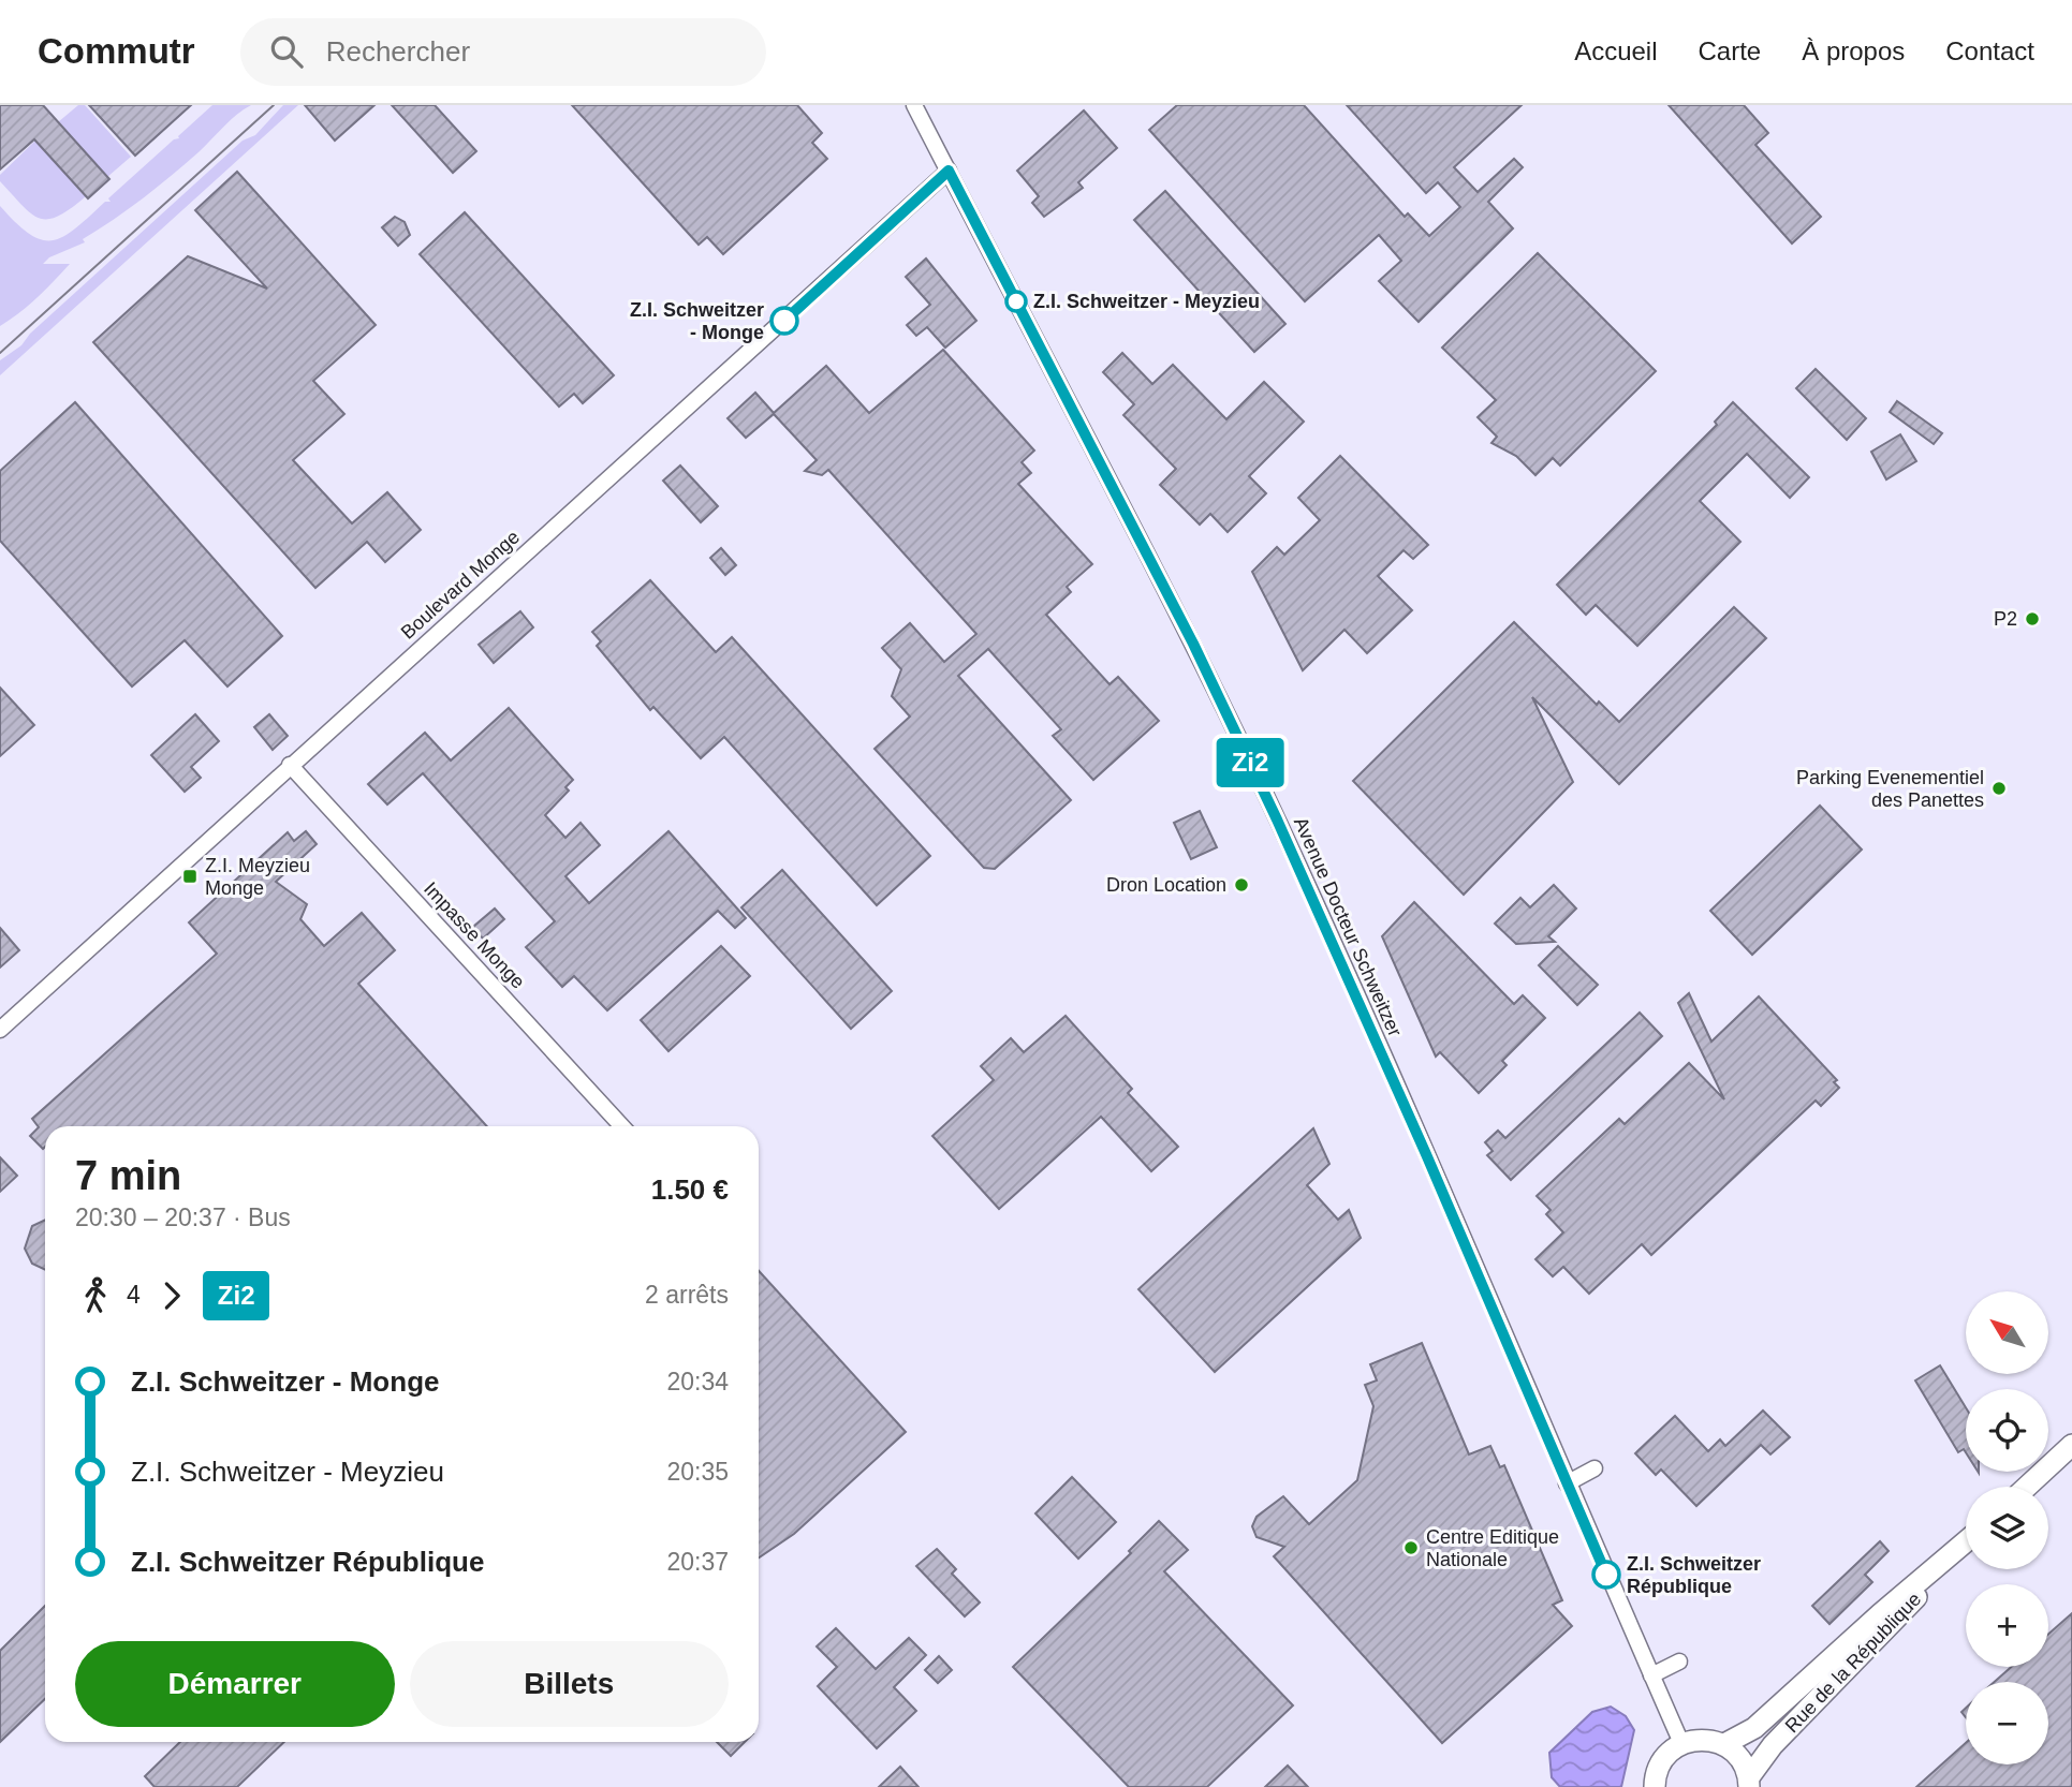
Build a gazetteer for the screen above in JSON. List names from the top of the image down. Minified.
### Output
{"streets":{"main road":["Rue de la République"],"street":["Boulevard Monge","Avenue Docteur Schweitzer","Impasse Monge"]},"crossings":[["Boulevard Monge","Avenue Docteur Schweitzer"],["Boulevard Monge","Impasse Monge"]],"places":{"other":["Z.I. Schweitzer - Meyzieu","Z.I. Schweitzer - Monge","P2","Parking Evenementiel des Panettes","Dron Location","Centre Editique Nationale","Z.I. Schweitzer République"],"transit":["Z.I. Meyzieu Monge"]},"lines":["bus line Zi2"],"north":"top left","page":{"header":"Commutr","search":"Rechercher","nav":["Accueil","Carte","À propos","Contact"],"on_map":"Zi2","heading":["7 min","20:30 – 20:37 · Bus","1.50 €"],"legs":["4","Zi2","2 arrêts"],"map_buttons":["+","−"],"list":[{"name":"Z.I. Schweitzer - Monge","value":"20:34"},{"name":"Z.I. Schweitzer - Meyzieu","value":"20:35"},{"name":"Z.I. Schweitzer République","value":"20:37"}],"buttons":["Démarrer","Billets"]}}
